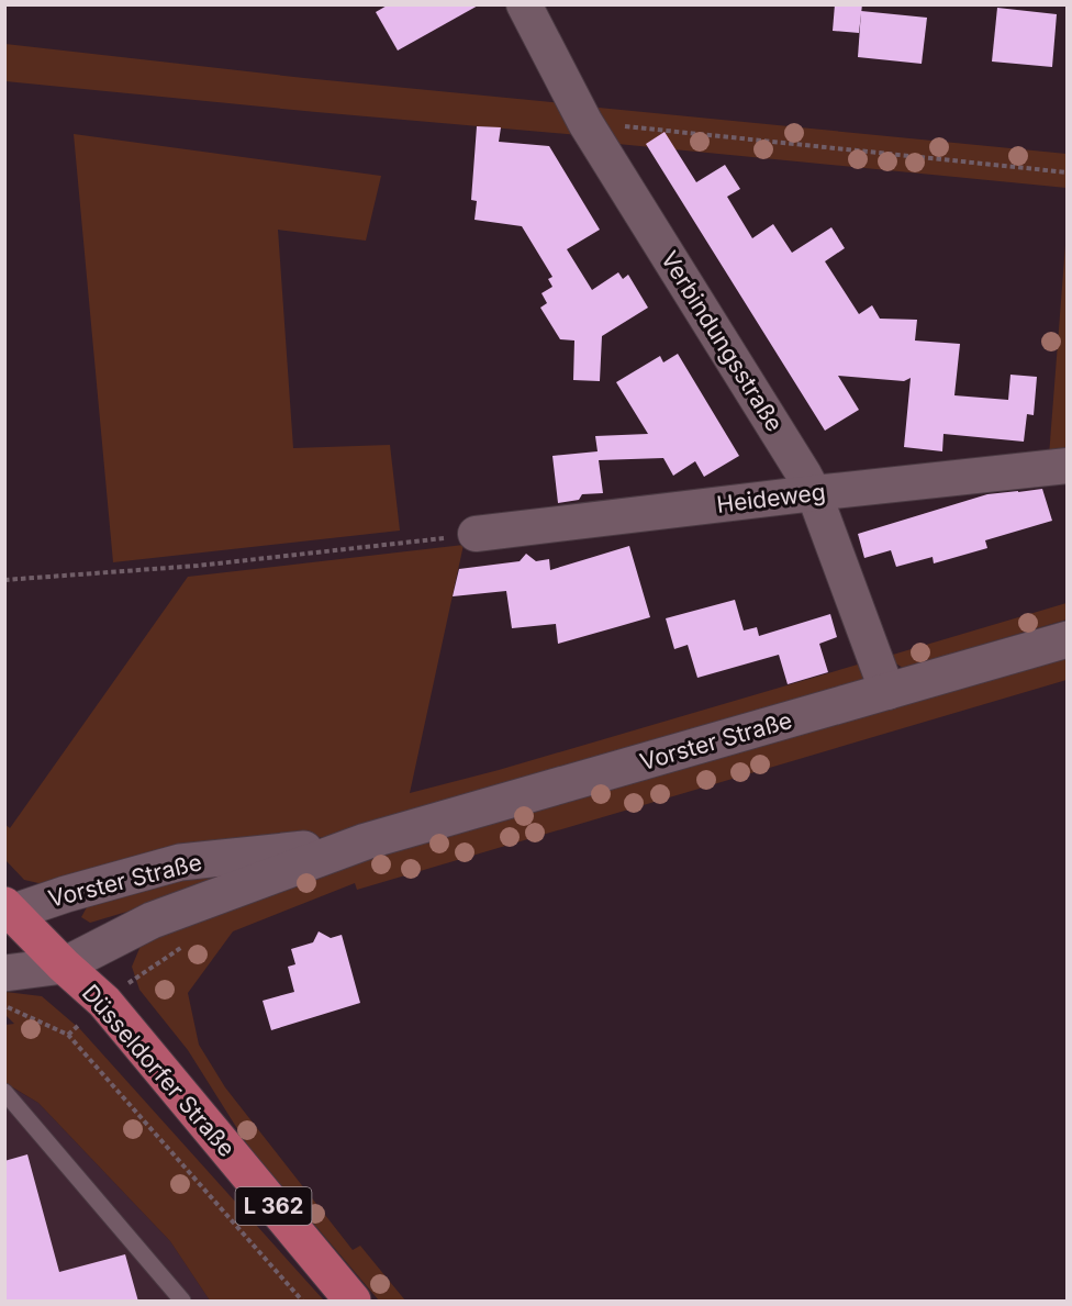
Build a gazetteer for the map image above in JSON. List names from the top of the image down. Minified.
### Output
{"streets":{"main road":["Düsseldorfer Straße","L 362"],"street":["Verbindungsstraße","Heideweg","Vorster Straße"]},"crossings":[["Verbindungsstraße","Heideweg"],["Verbindungsstraße","Vorster Straße"],["Vorster Straße","Düsseldorfer Straße"]]}
